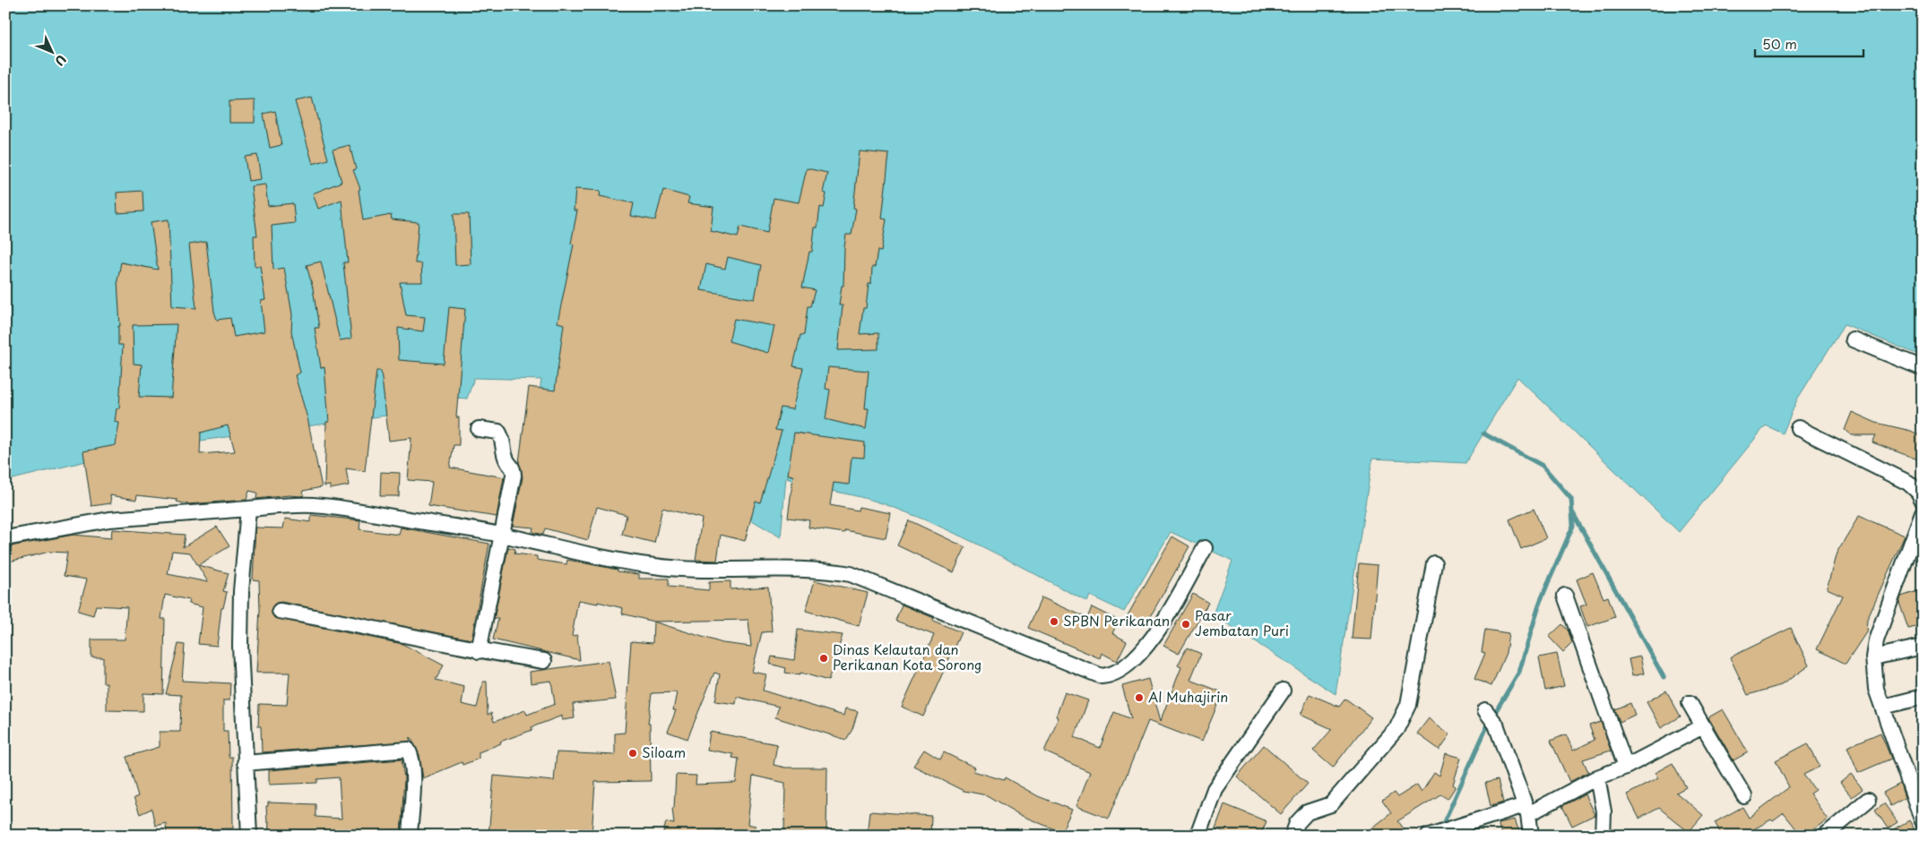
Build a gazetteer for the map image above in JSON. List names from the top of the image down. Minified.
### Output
{"places":["SPBN Perikanan","Pasar Jembatan Puri","Dinas Kelautan dan Perikanan Kota Sorong","Al Muhajirin","Siloam"],"scale_bar":"50 m","north":"bottom right"}
